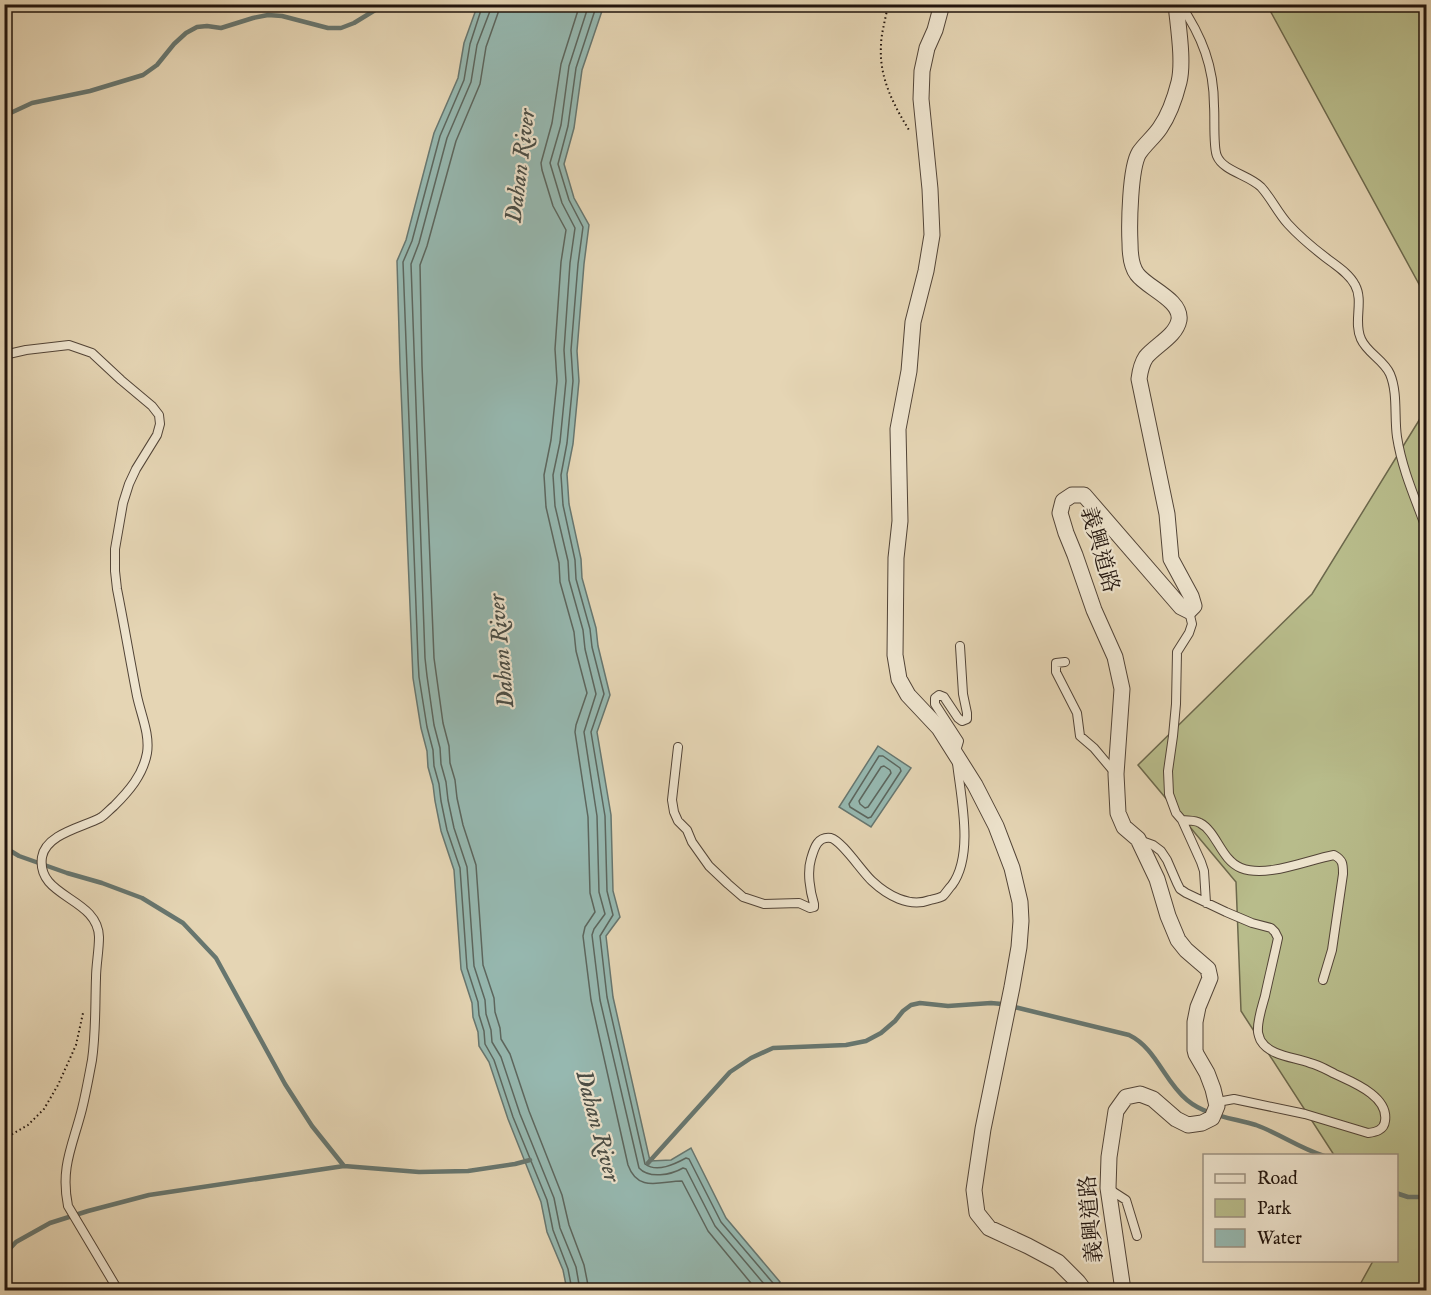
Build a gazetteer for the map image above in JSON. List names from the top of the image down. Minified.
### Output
{"streets":{"street":["義興道路"]},"water":["Dahan River"],"legend":["Road","Park","Water"]}
